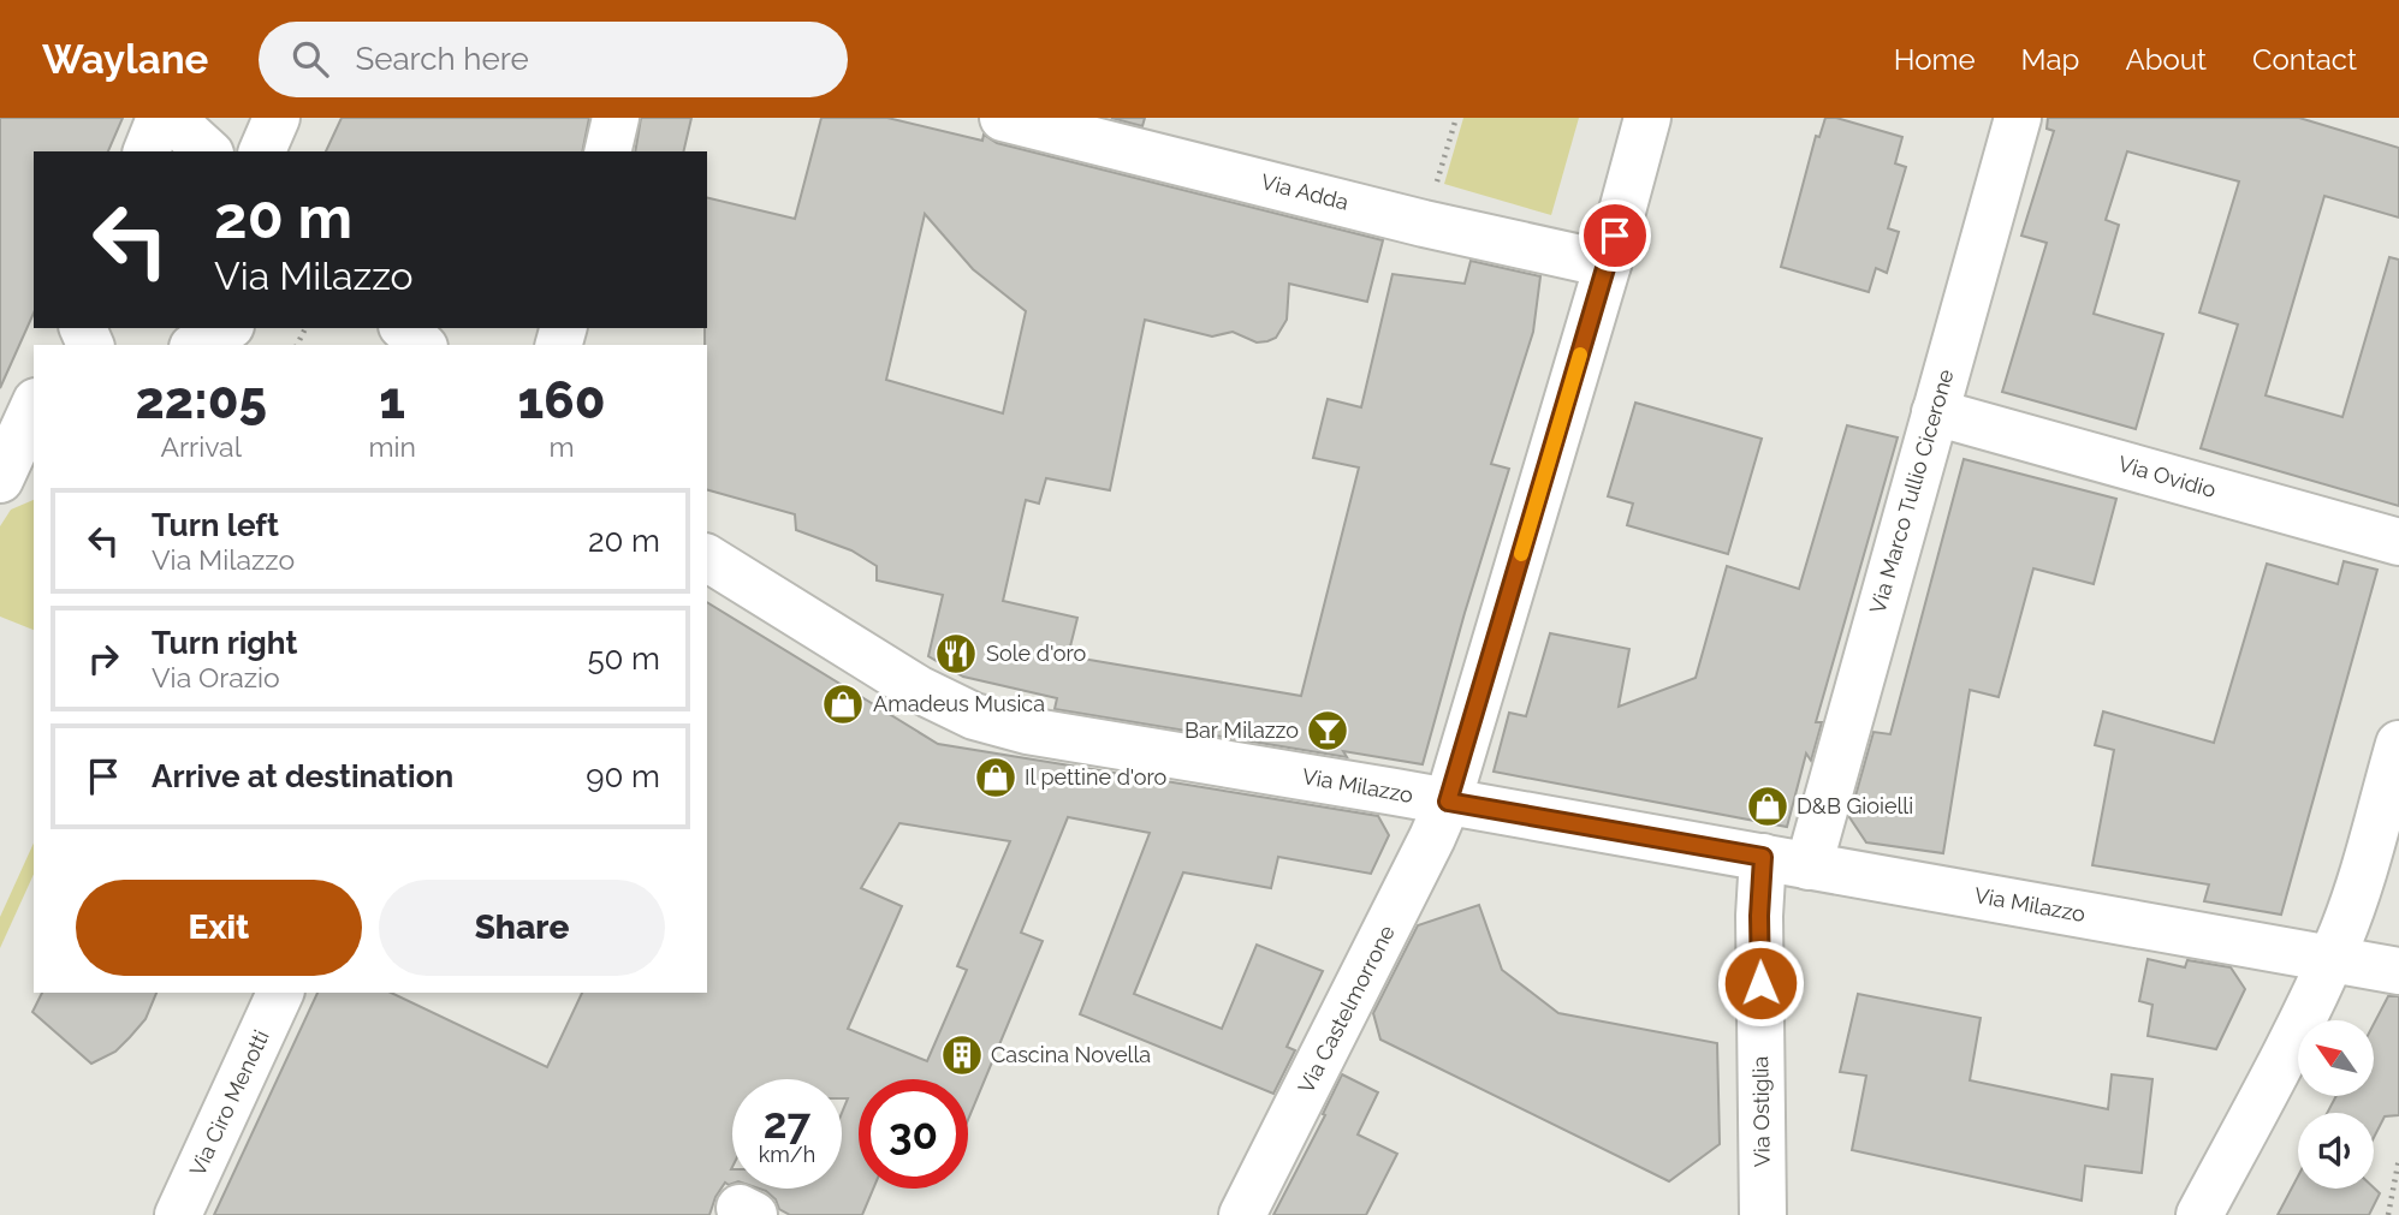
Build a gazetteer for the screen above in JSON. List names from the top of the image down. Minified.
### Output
{"streets":{"street":["Via Adda","Via Ovidio","Via Marco Tullio Cicerone","Via Milazzo","Via Castelmorrone","Via Ciro Menotti","Via Ostiglia"]},"crossings":[["Via Adda","Via Castelmorrone"],["Via Ovidio","Via Marco Tullio Cicerone"],["Via Marco Tullio Cicerone","Via Milazzo"],["Via Milazzo","Via Castelmorrone"],["Via Milazzo","Via Ostiglia"]],"places":{"restaurant":["Sole d'oro"],"shop":["Amadeus Musica","Il pettine d'oro","D&B Gioielli"],"bar":["Bar Milazzo"],"building":["Cascina Novella"]},"north":"top left","page":{"header":"Waylane","search":"Search here","nav":["Home","Map","About","Contact"],"turn":["20 m","Via Milazzo"],"eta":["22:05","Arrival","1","min","160","m"],"list":[{"name":"Turn left","note":"Via Milazzo","value":"20 m"},{"name":"Turn right","note":"Via Orazio","value":"50 m"},{"name":"Arrive at destination","value":"90 m"}],"buttons":["Exit","Share"],"speed":"27 km/h","limit":"30"}}
